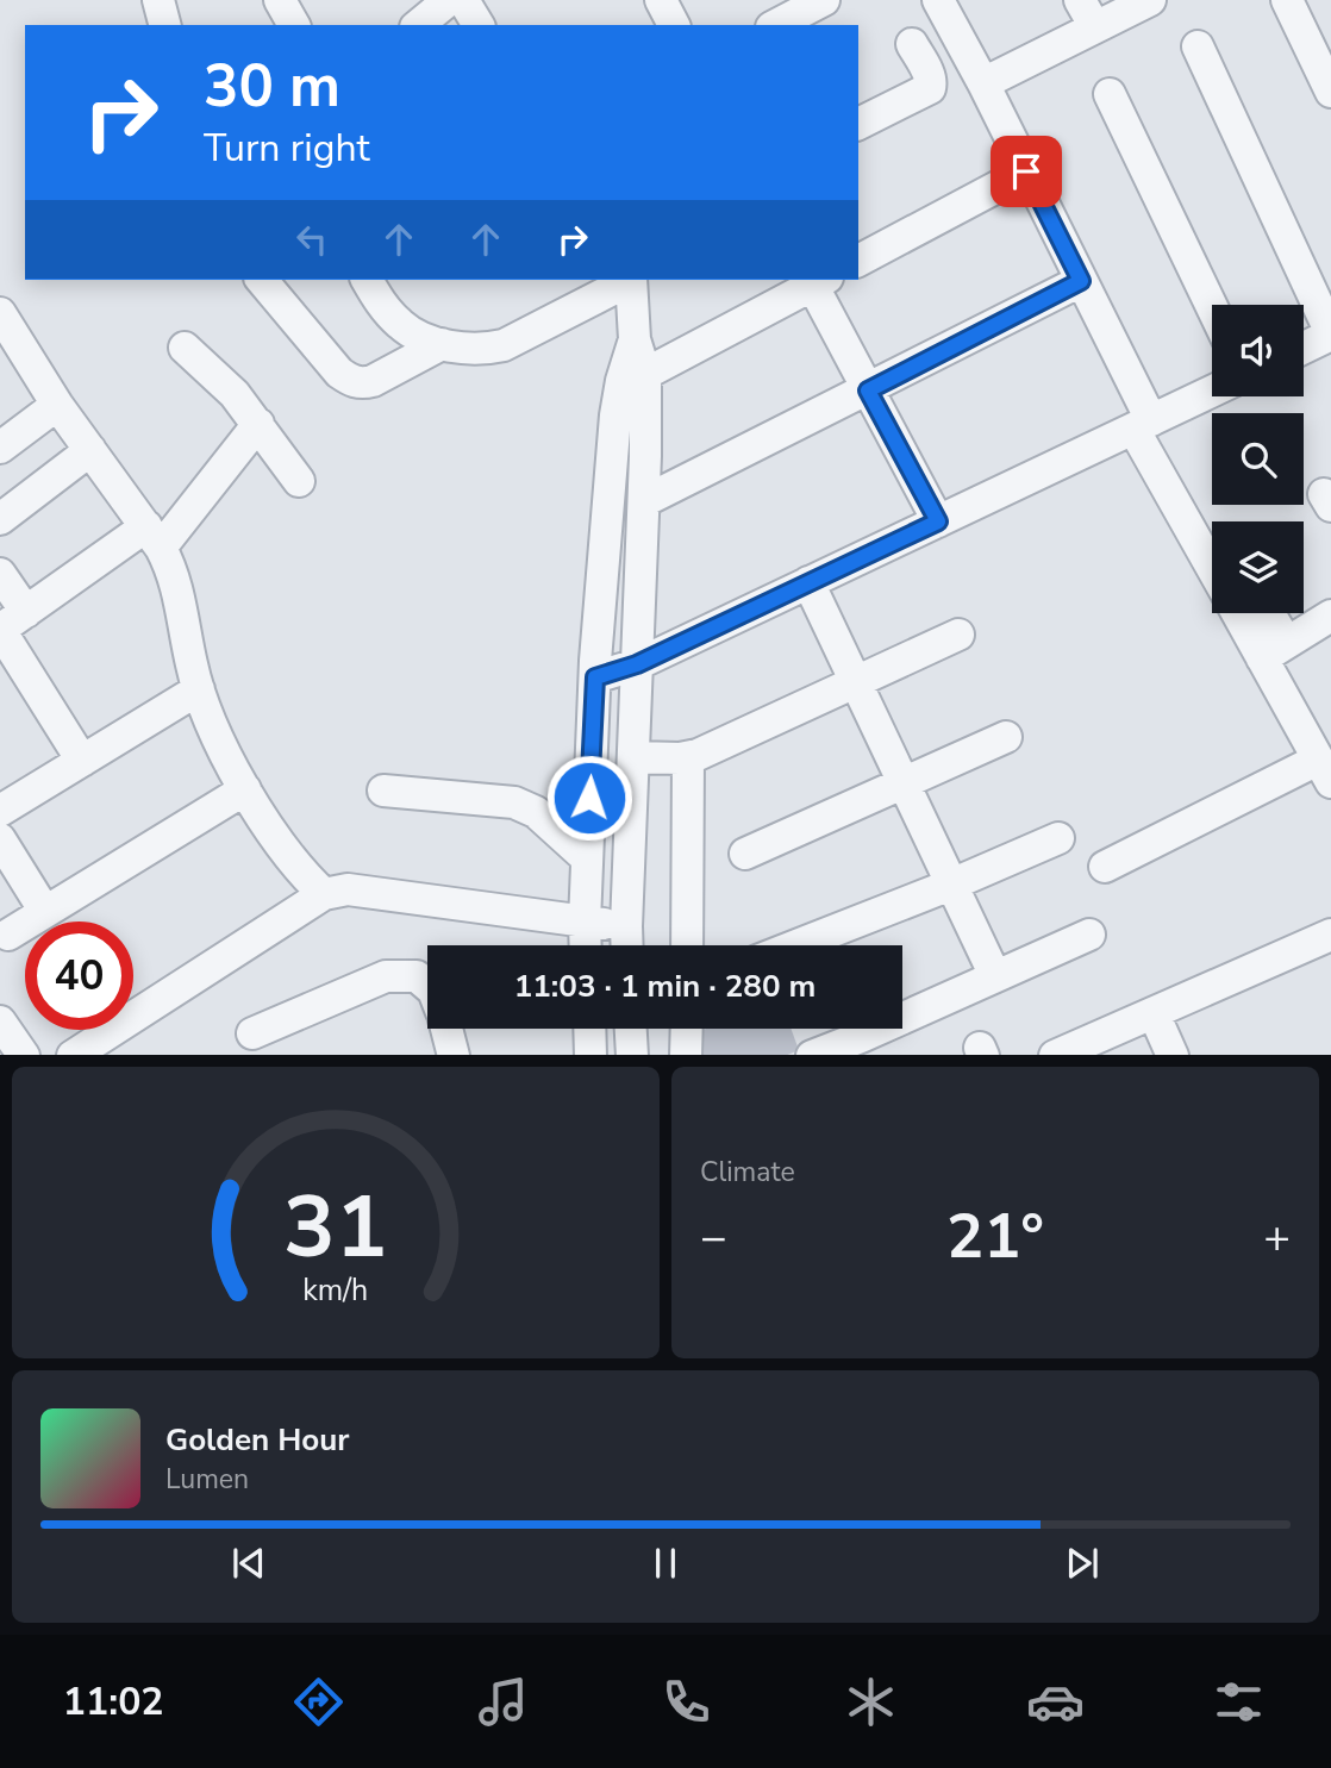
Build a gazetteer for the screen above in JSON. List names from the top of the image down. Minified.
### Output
{"page":{"turn":["30 m","Turn right"],"limit":"40","trip":"11:03 · 1 min · 280 m","tile":"Climate","heat":["−","21°","+"],"song":["Golden Hour","Lumen"],"tabs":"11:02","gauge":["31","km/h"]}}
